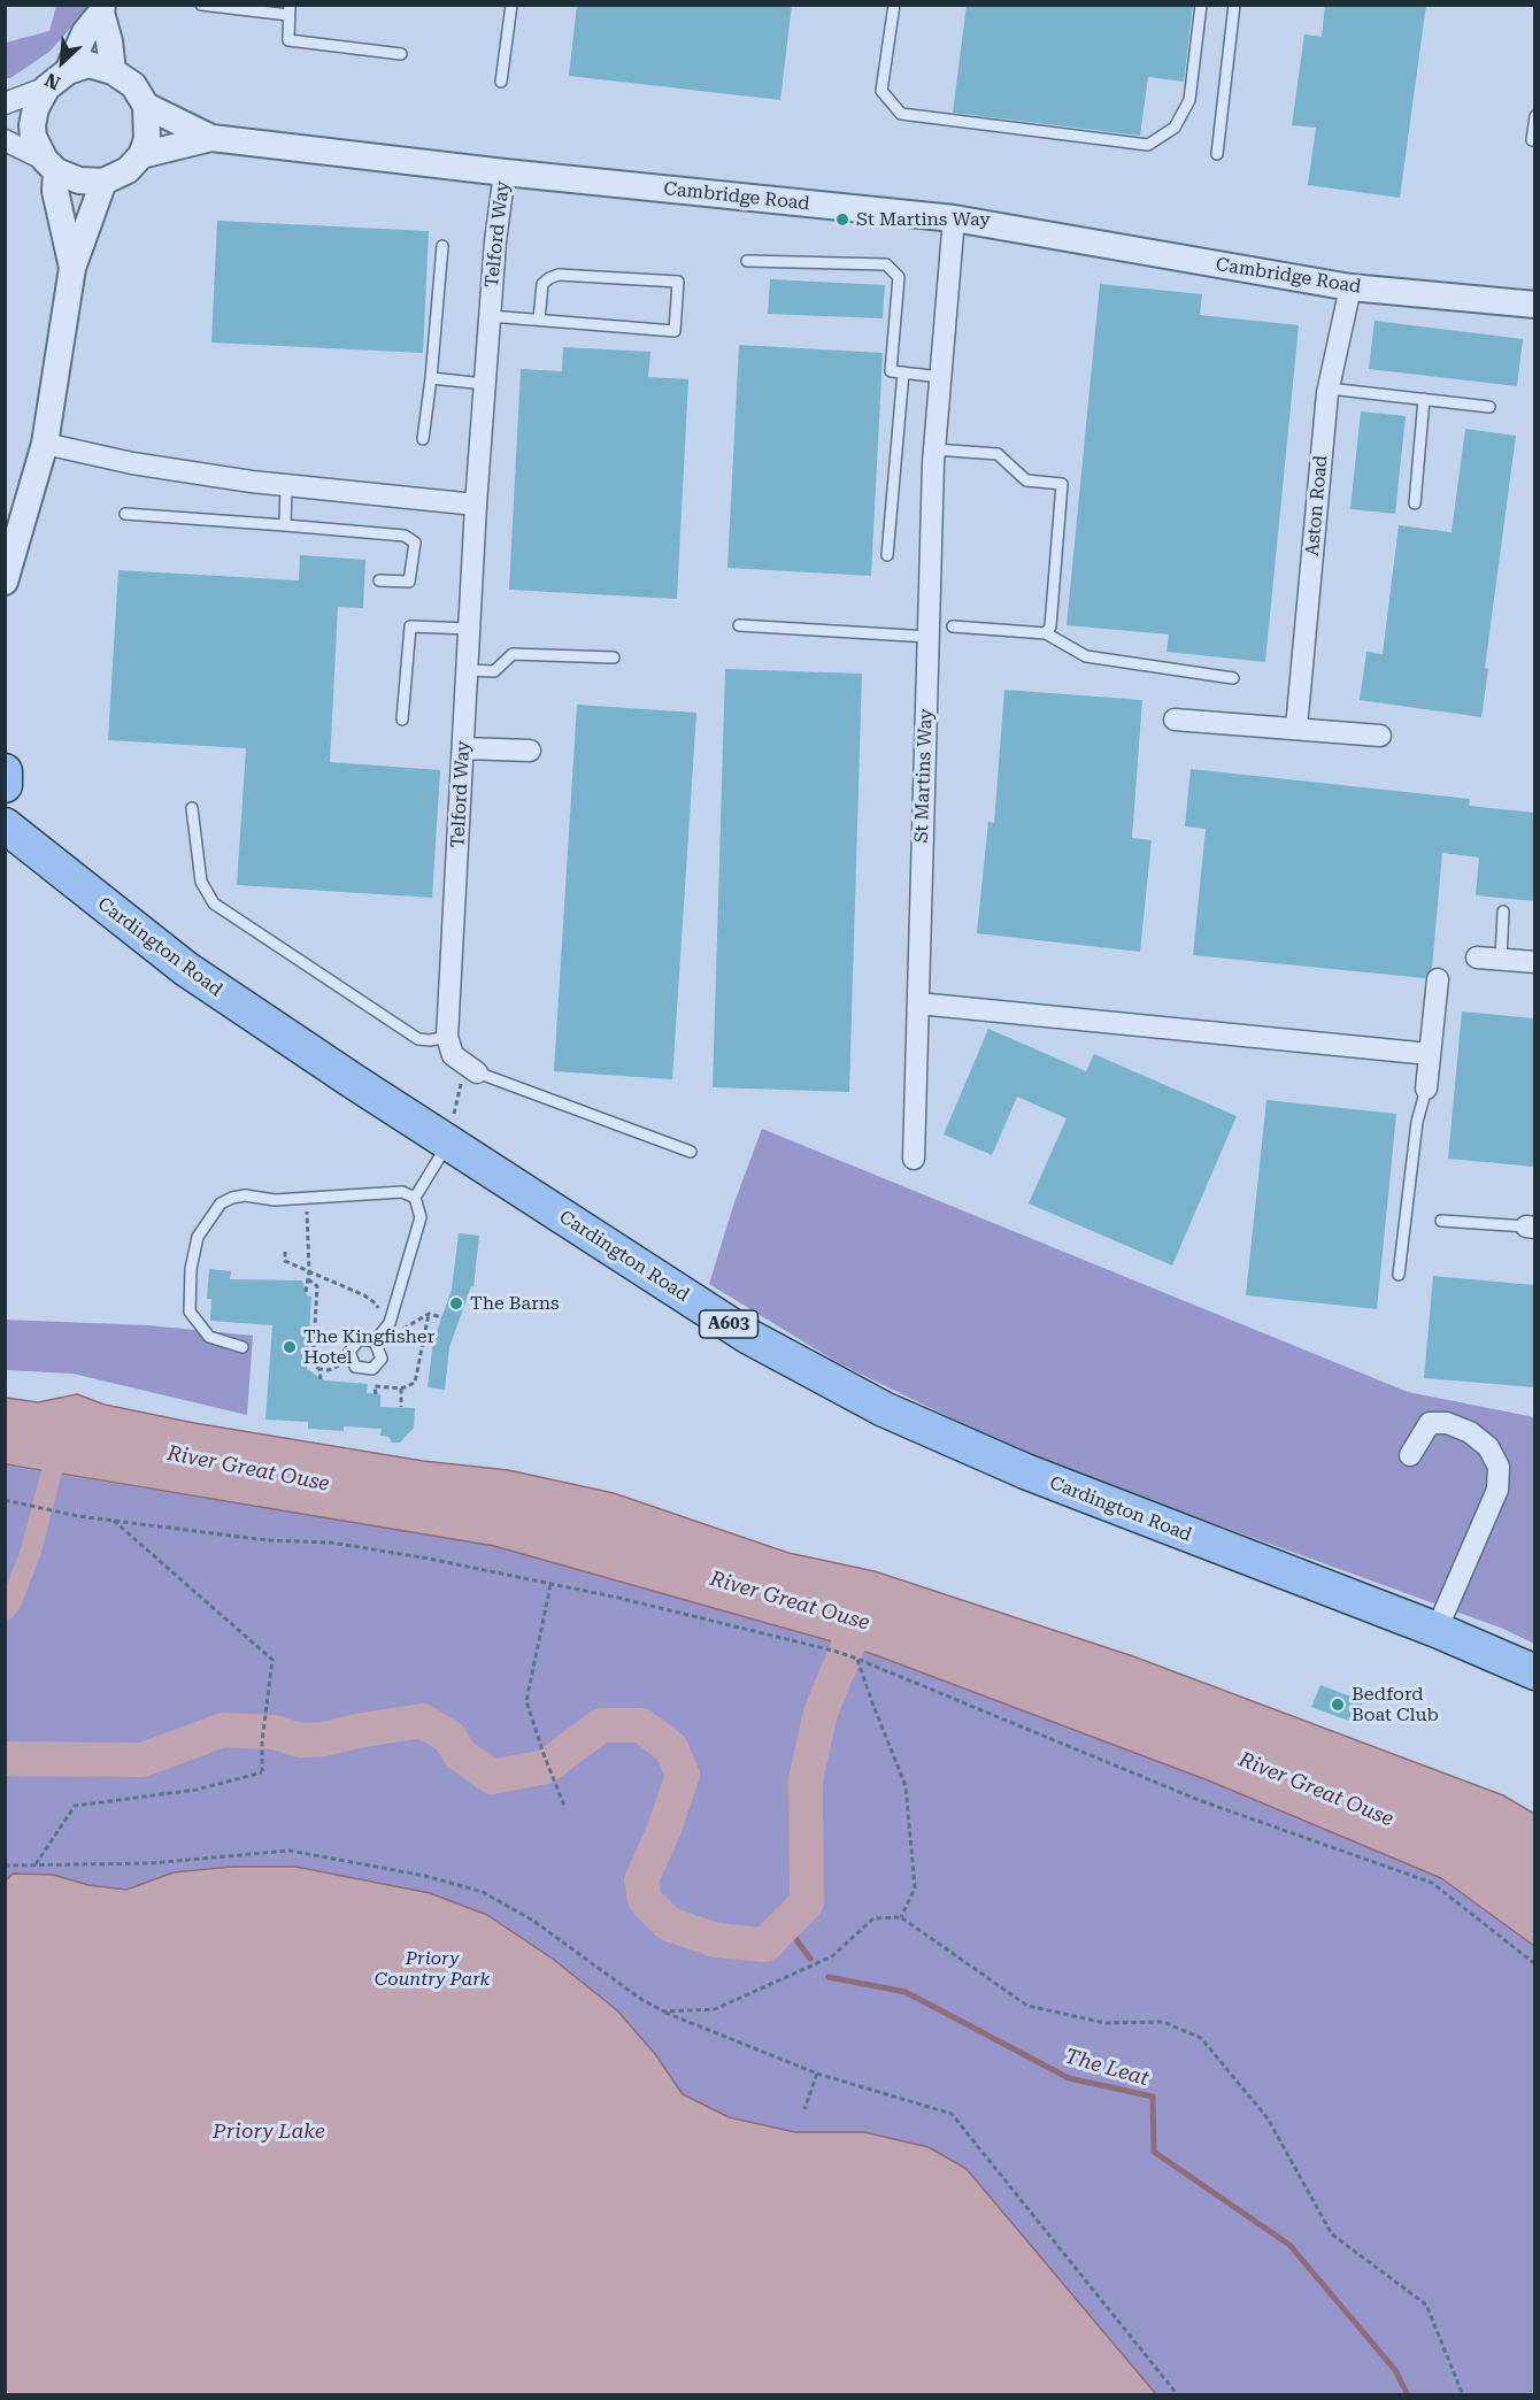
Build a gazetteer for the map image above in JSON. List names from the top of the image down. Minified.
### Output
{"streets":{"main road":["Cardington Road","A603"],"street":["Cambridge Road","Telford Way","Aston Road","St Martins Way"]},"crossings":[["Cambridge Road","Telford Way"],["Cambridge Road","Aston Road"],["Cambridge Road","St Martins Way"]],"water":["River Great Ouse","The Leat","Priory Lake"],"parks":["Priory Country Park"],"places":["St Martins Way","The Barns","The Kingfisher Hotel","Bedford Boat Club"],"north":"bottom left"}
